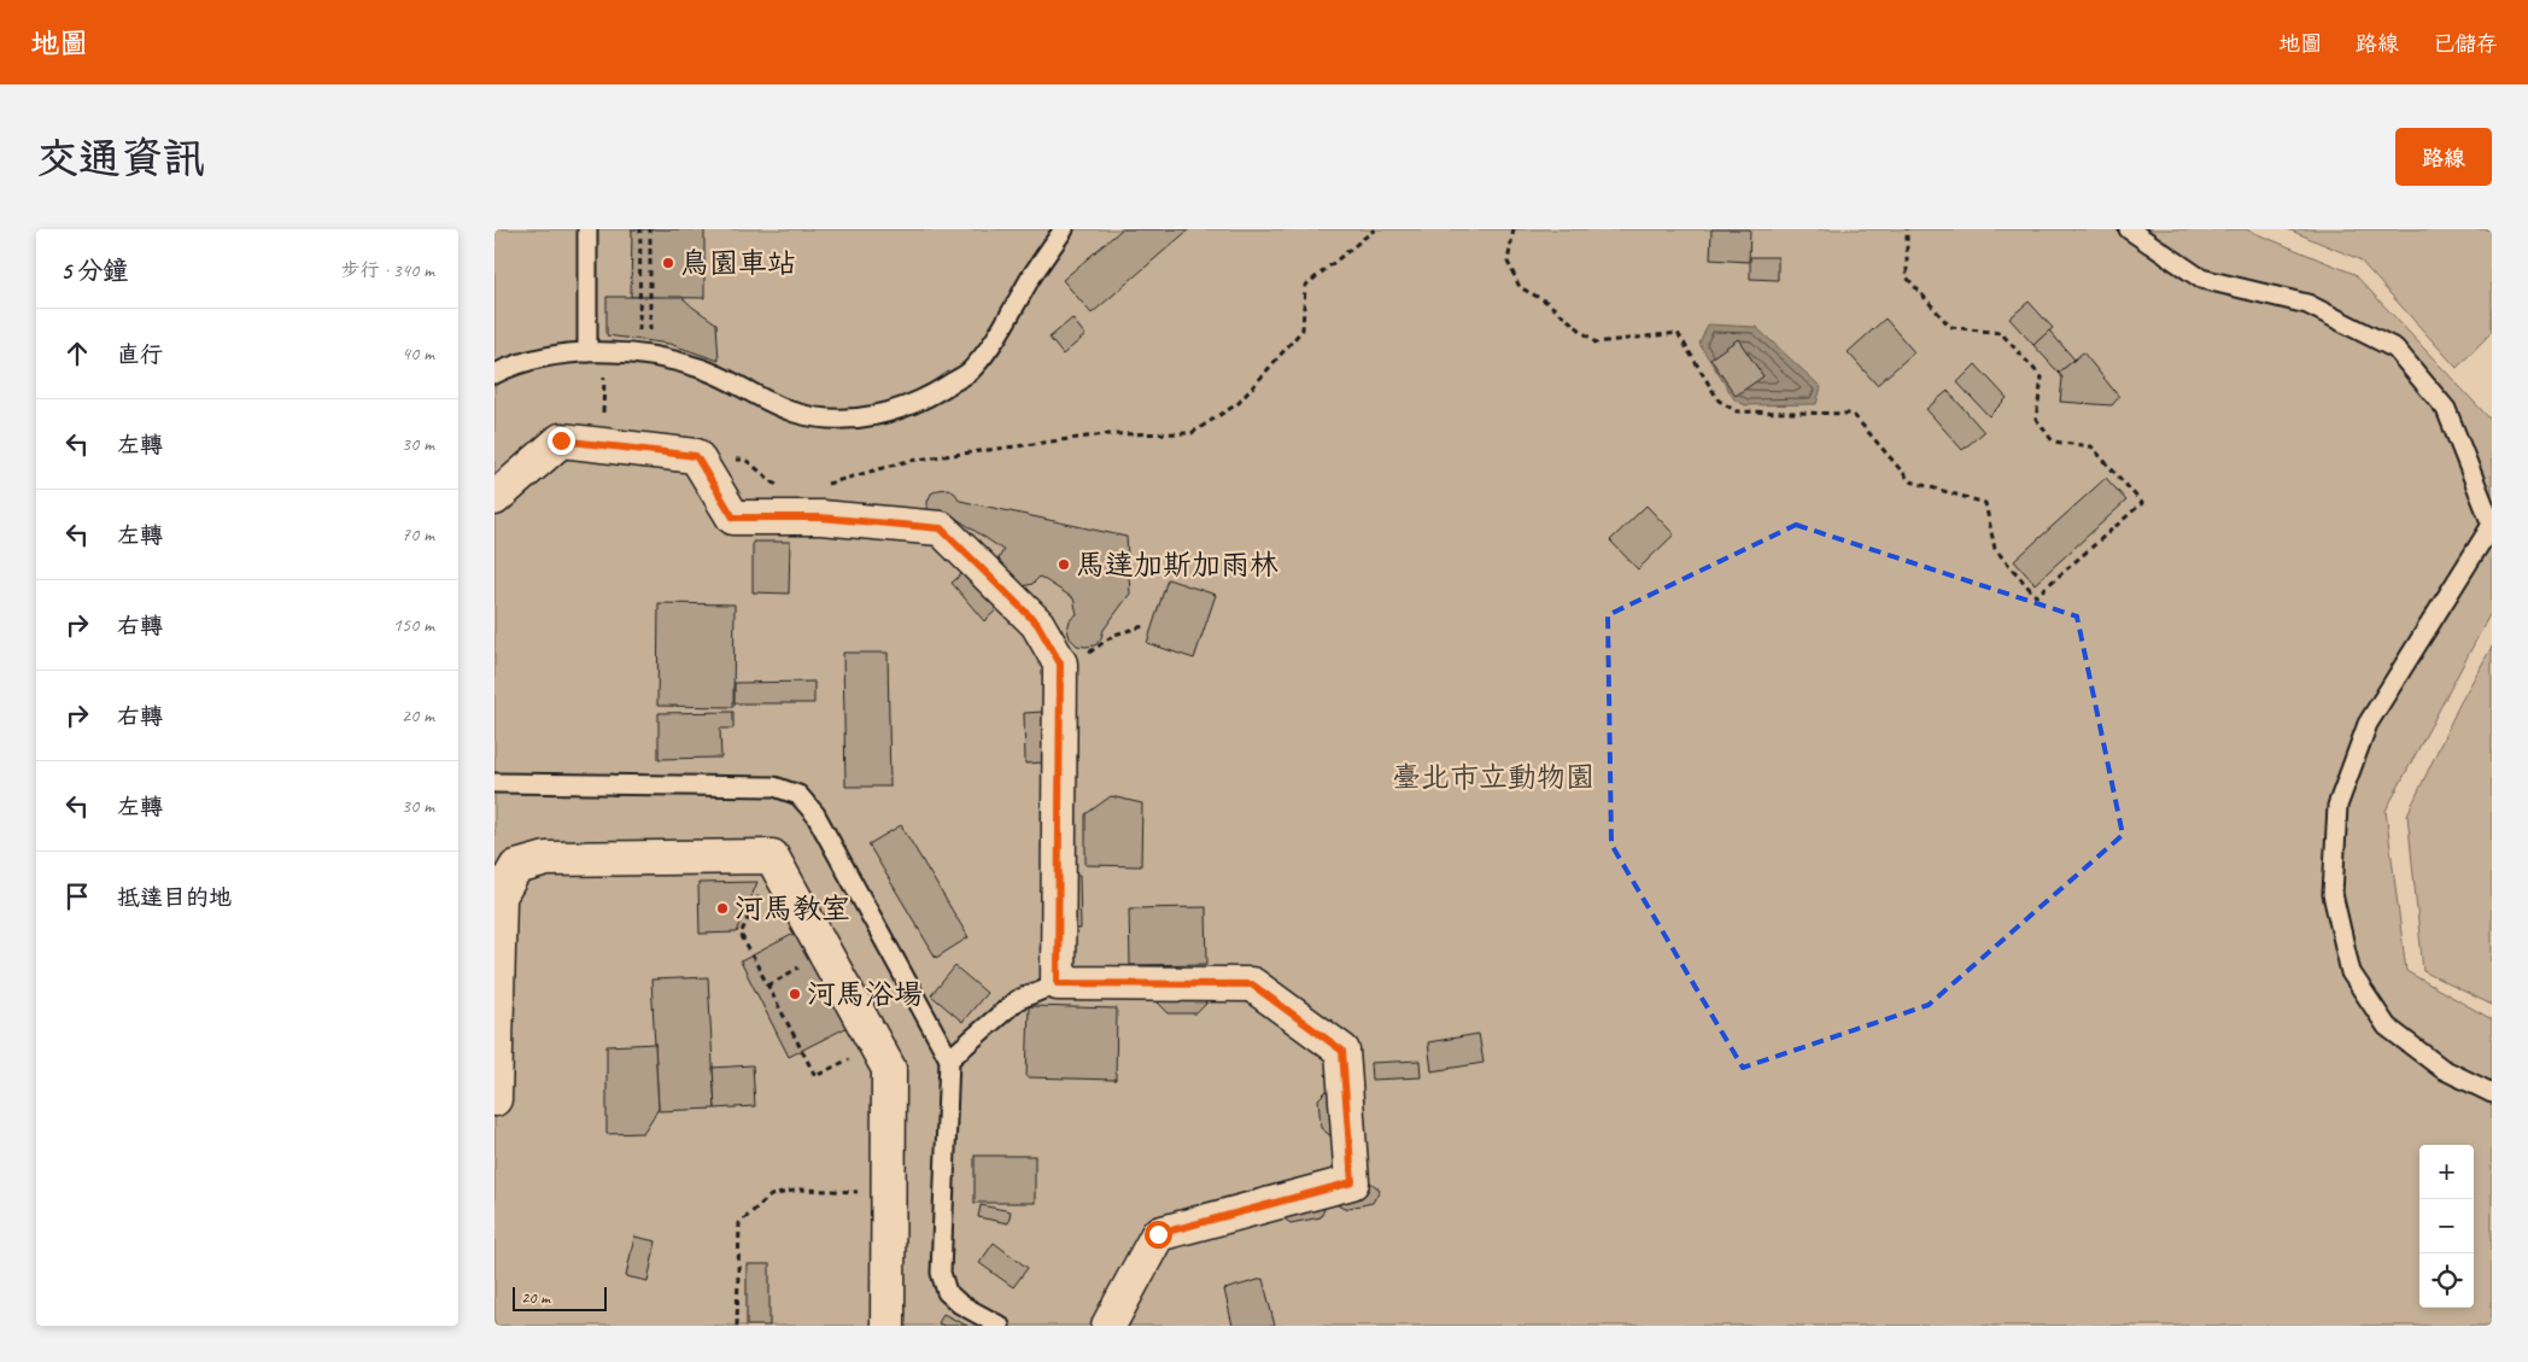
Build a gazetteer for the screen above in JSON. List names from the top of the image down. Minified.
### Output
{"parks":["臺北市立動物園"],"places":["鳥園車站","馬達加斯加雨林","河馬教室","河馬浴場"],"scale_bar":"20 m","page":{"header":"地圖","nav":["地圖","路線","已儲存"],"buttons":"路線","title":"交通資訊","heading":["5 分鐘","步行 · 340 m"],"list":[["直行","40 m"],["左轉","30 m"],["左轉","70 m"],["右轉","150 m"],["右轉","20 m"],["左轉","30 m"],"抵達目的地"],"map_buttons":["+","−"],"scale":"20 m"}}
